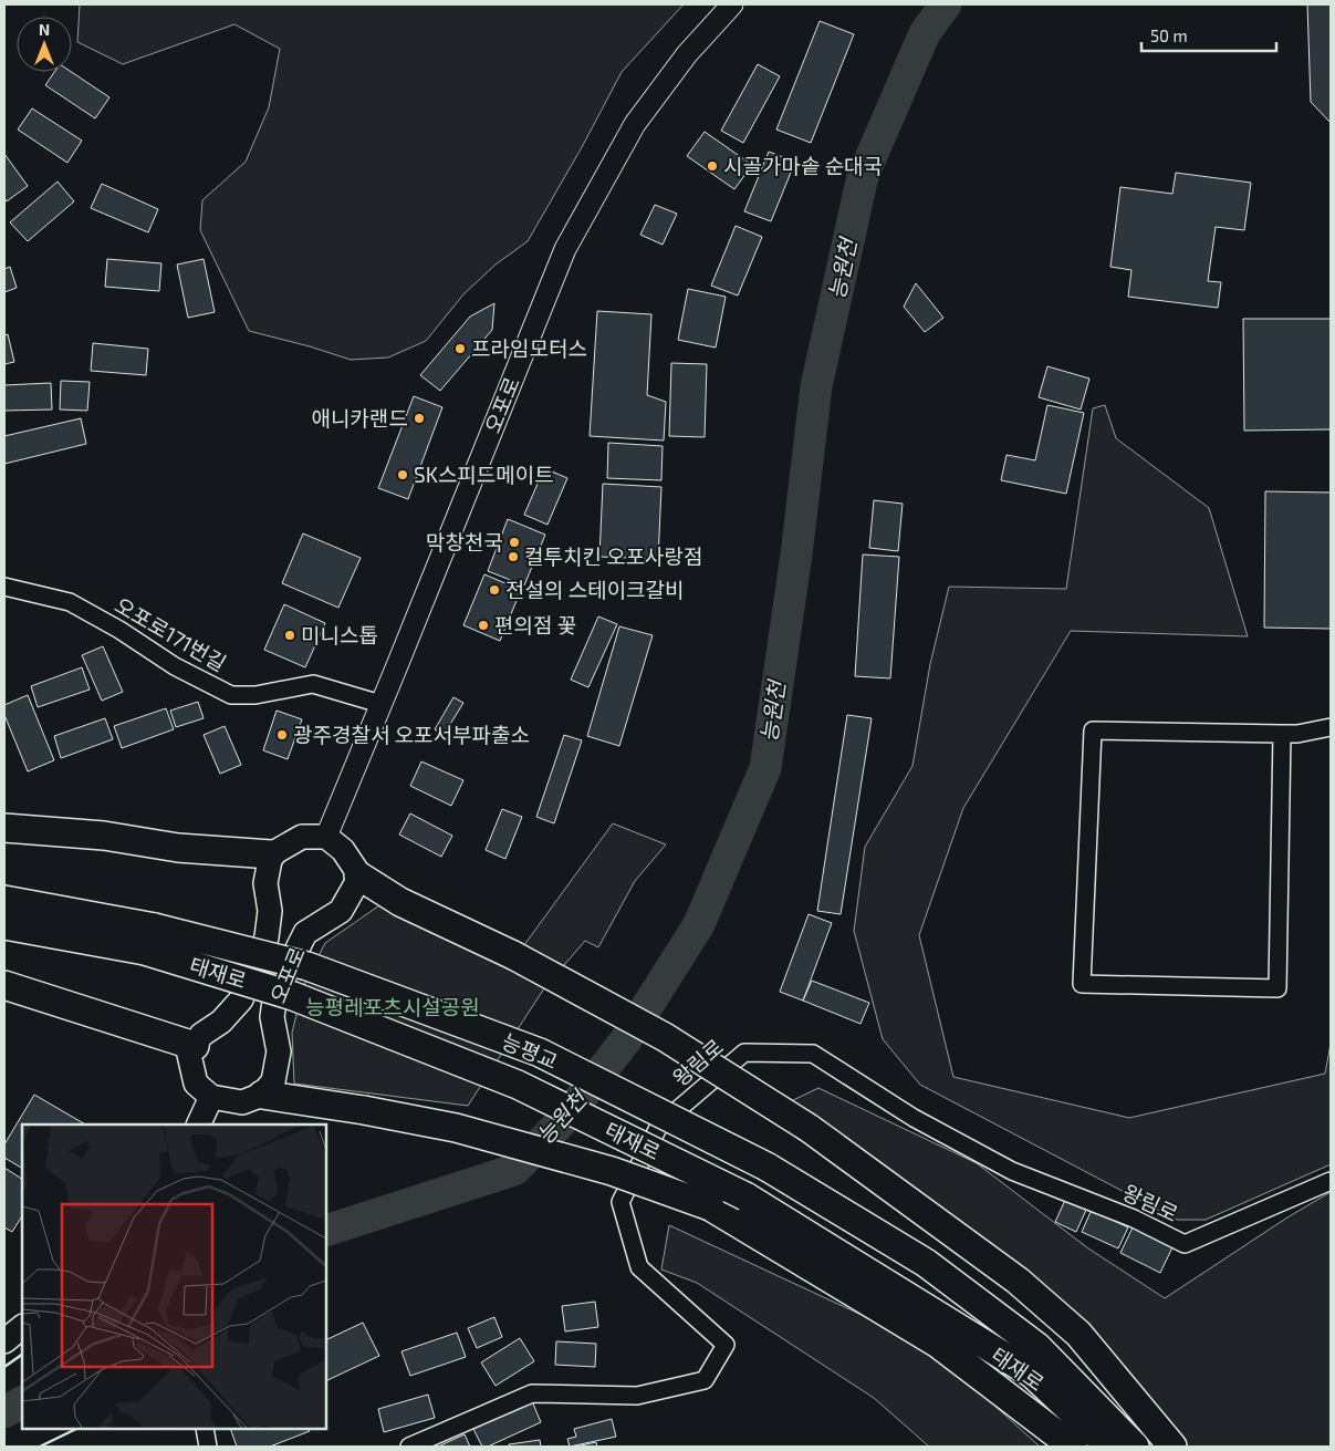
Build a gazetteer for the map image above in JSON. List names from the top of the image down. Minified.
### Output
{"streets":{"highway":["태재로","능평교"],"main road":["오포로"],"street":["오포로171번길","왕림로"]},"crossings":[["오포로","오포로171번길"],["태재로","능평교"]],"water":["능원천"],"parks":["능평레포츠시설공원"],"places":["시골가마솥 순대국","프라임모터스","애니카랜드","SK스피드메이트","막창천국","컬투치킨 오포사랑점","전설의 스테이크갈비","편의점 꽃","미니스톱","광주경찰서 오포서부파출소"],"scale_bar":"50 m","north":"top"}
